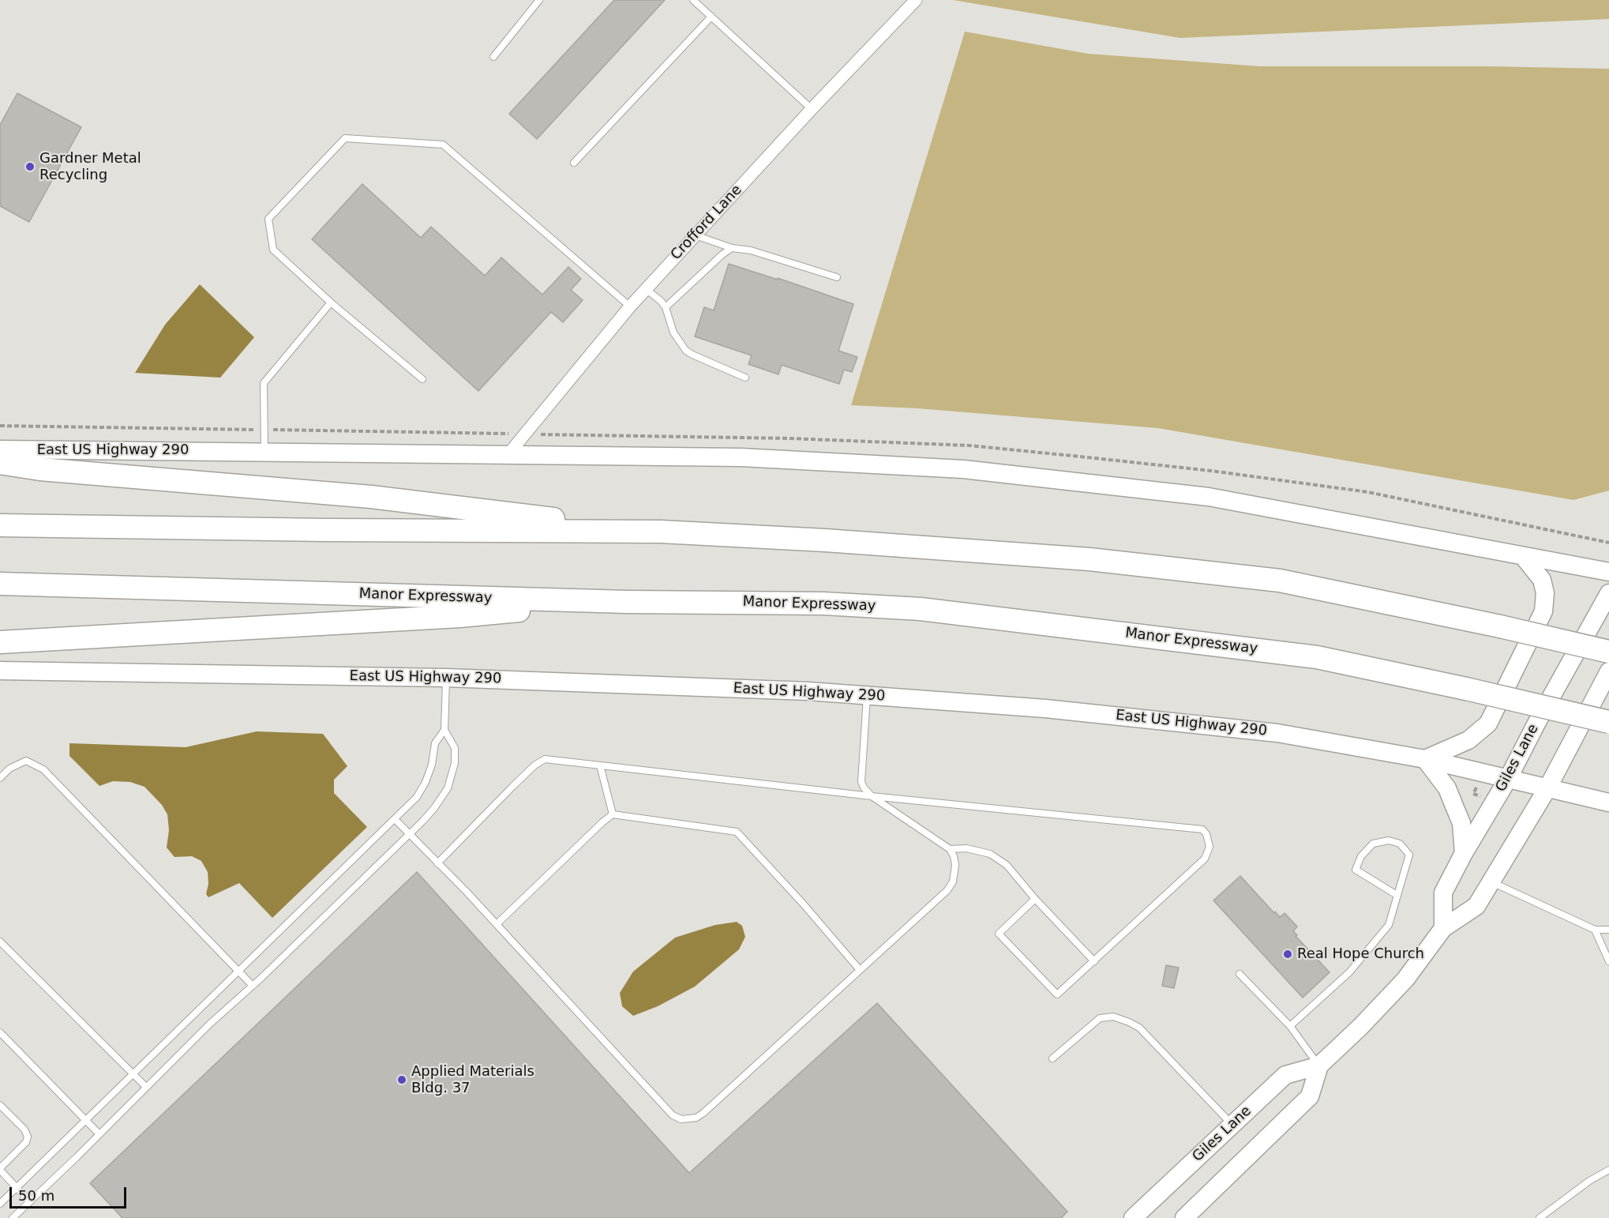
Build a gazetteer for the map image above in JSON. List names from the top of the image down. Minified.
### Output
{"streets":{"highway":["Manor Expressway"],"main road":["East US Highway 290","Giles Lane"],"street":["Crofford Lane"]},"crossings":[["Crofford Lane","East US Highway 290"],["East US Highway 290","Giles Lane"]],"places":["Gardner Metal Recycling","Real Hope Church","Applied Materials Bldg. 37"],"scale_bar":"50 m"}
